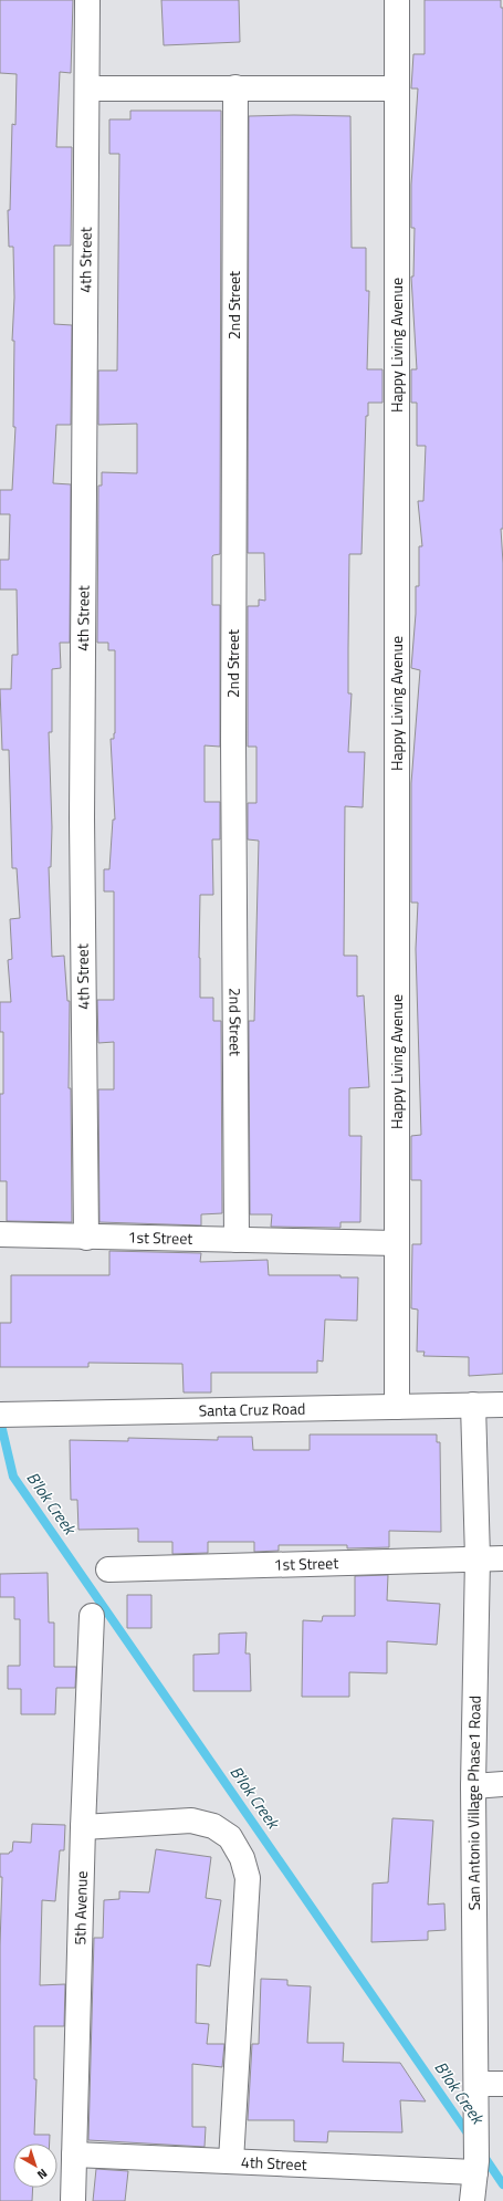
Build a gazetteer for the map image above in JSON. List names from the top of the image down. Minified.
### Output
{"streets":{"street":["4th Street","2nd Street","Happy Living Avenue","1st Street","Santa Cruz Road","San Antonio Village Phase1 Road","5th Avenue"]},"crossings":[["4th Street","1st Street"],["4th Street","San Antonio Village Phase1 Road"],["4th Street","5th Avenue"],["2nd Street","1st Street"],["Happy Living Avenue","1st Street"],["Happy Living Avenue","Santa Cruz Road"],["1st Street","San Antonio Village Phase1 Road"],["Santa Cruz Road","San Antonio Village Phase1 Road"]],"water":["B'lok Creek"],"north":"bottom right"}
